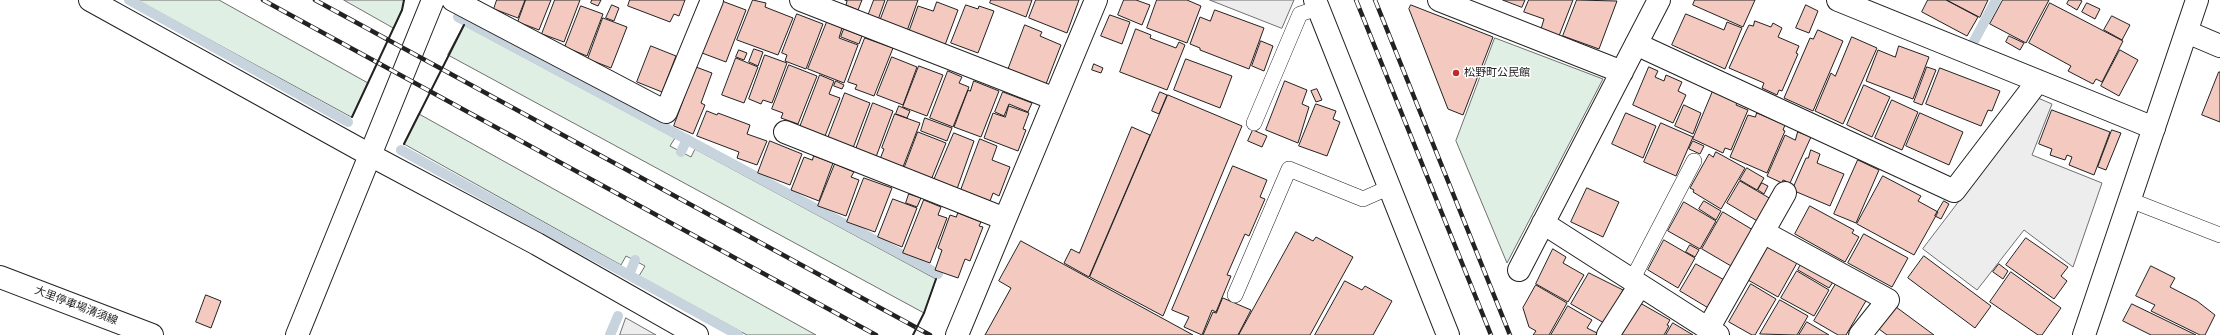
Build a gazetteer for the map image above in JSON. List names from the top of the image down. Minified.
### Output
{"streets":{"street":["大里停車場清須線"]},"places":["松野町公民館"]}
